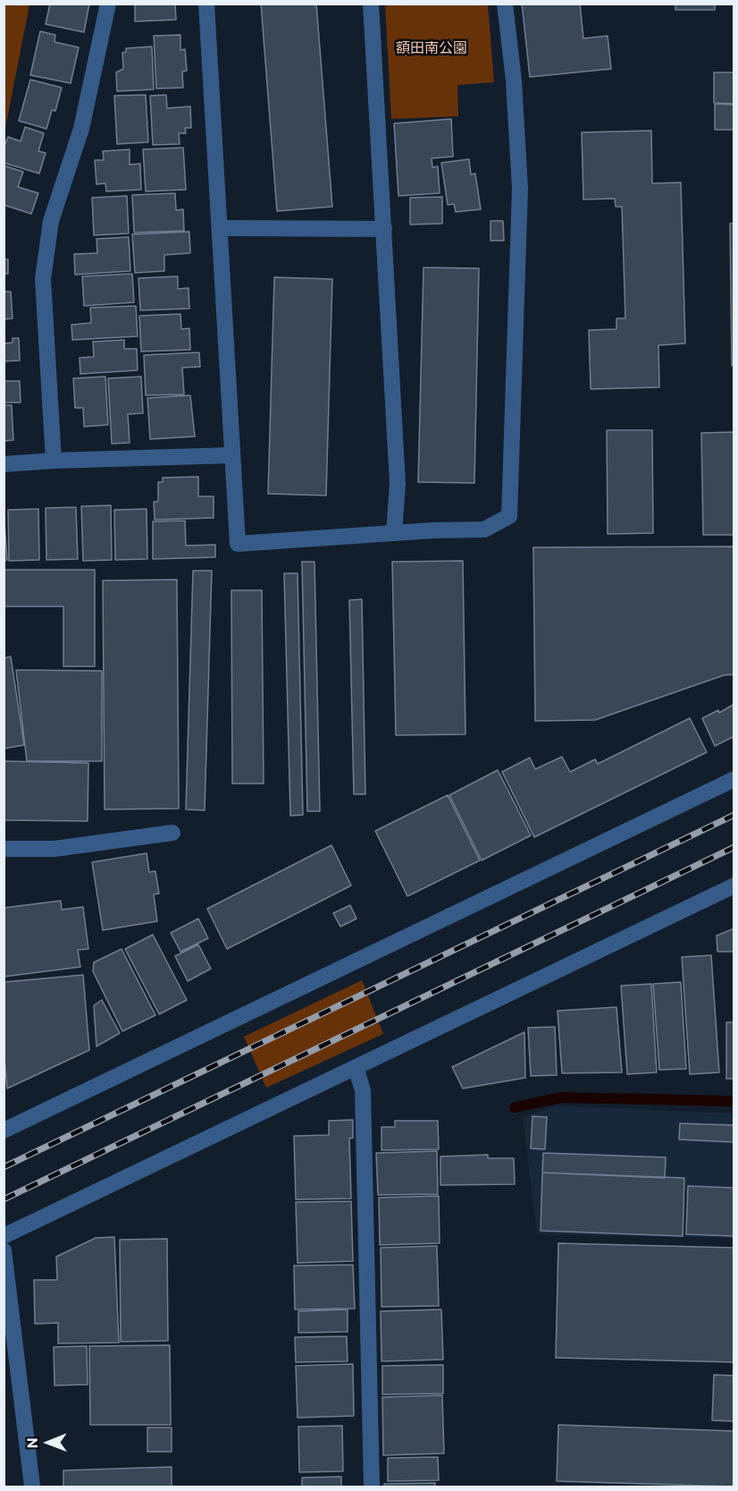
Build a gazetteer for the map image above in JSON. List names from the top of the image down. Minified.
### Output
{"parks":["額田南公園"],"north":"left"}
